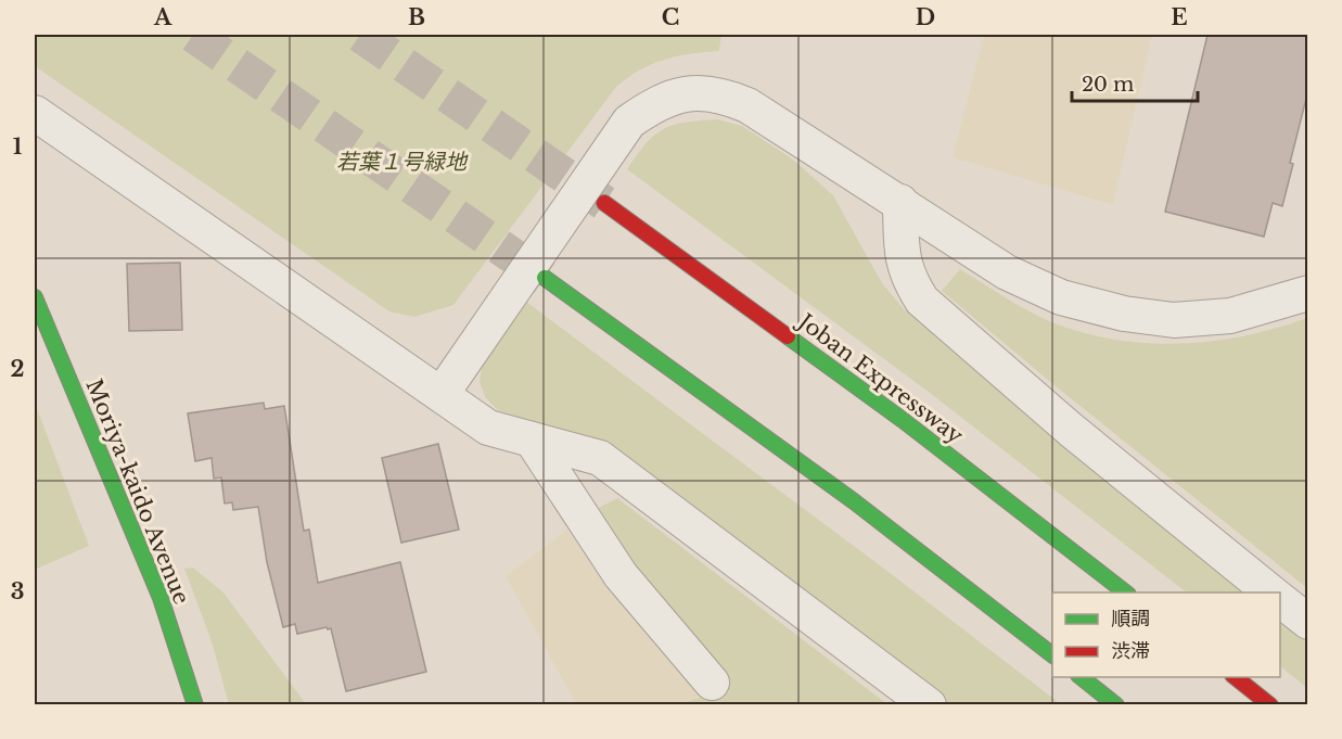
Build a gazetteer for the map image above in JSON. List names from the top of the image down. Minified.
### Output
{"streets":{"main road":["Joban Expressway","Moriya-kaido Avenue"]},"parks":["若葉１号緑地"],"legend":["順調","渋滞"],"scale_bar":"20 m","grid":{"columns":["A","B","C","D","E"],"rows":["1","2","3"]}}
